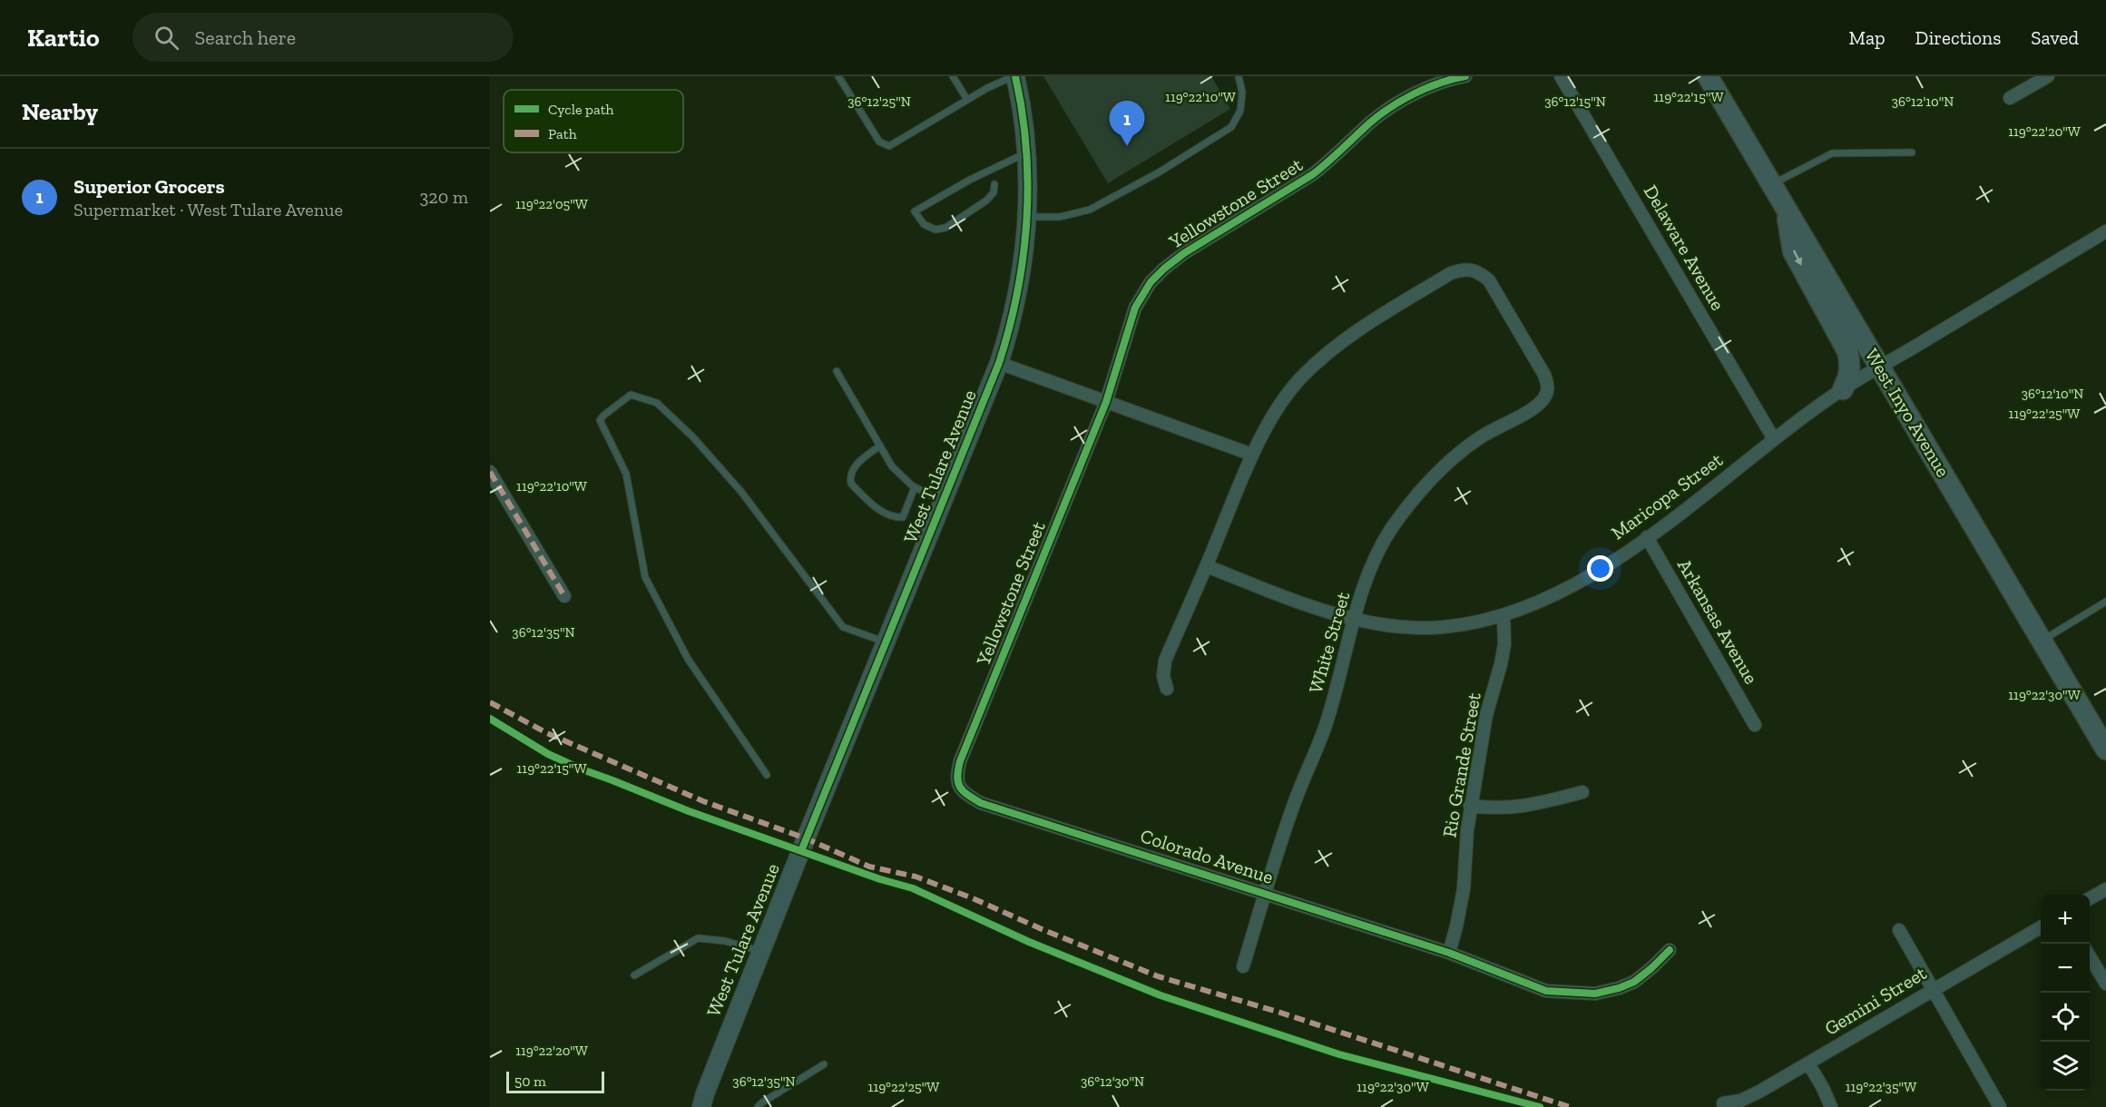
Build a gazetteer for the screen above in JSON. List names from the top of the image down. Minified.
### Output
{"streets":{"main road":["West Inyo Avenue","West Tulare Avenue"],"street":["Yellowstone Street","Delaware Avenue","Maricopa Street","Arkansas Avenue","White Street","Rio Grande Street","Colorado Avenue","Gemini Street"]},"crossings":[["Yellowstone Street","Colorado Avenue"],["Delaware Avenue","Maricopa Street"],["West Inyo Avenue","Maricopa Street"],["Maricopa Street","Arkansas Avenue"],["Maricopa Street","White Street"],["Maricopa Street","Rio Grande Street"],["White Street","Colorado Avenue"],["Rio Grande Street","Colorado Avenue"]],"legend":["Cycle path","Path"],"scale_bar":"50 m","page":{"header":"Kartio","search":"Search here","nav":["Map","Directions","Saved"],"heading":"Nearby","pins":"1","list":[{"mark":"1","name":"Superior Grocers","note":"Supermarket · West Tulare Avenue","value":"320 m"}],"map_buttons":["+","−"],"scale":"50 m"},"coordinates":["119°22'10\"W","119°22'15\"W","36°12'25\"N","36°12'15\"N","36°12'10\"N","119°22'20\"W","119°22'05\"W","119°22'25\"W","36°12'35\"N","119°22'30\"W","36°12'30\"N","119°22'35\"W"]}
